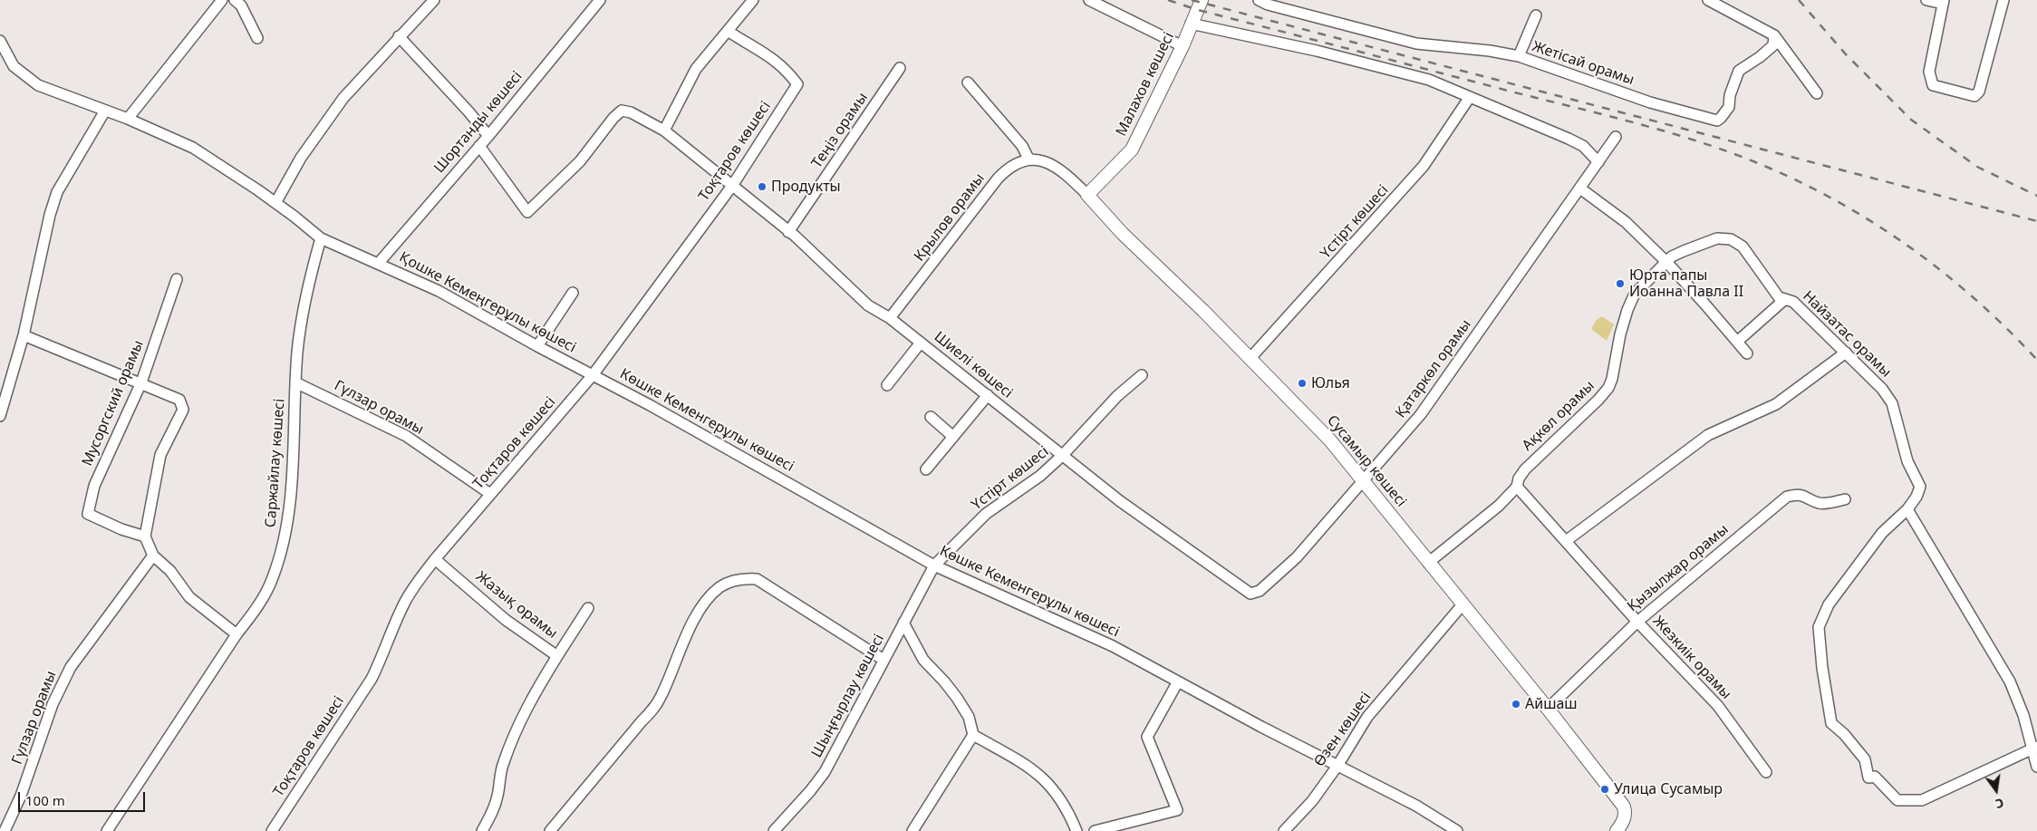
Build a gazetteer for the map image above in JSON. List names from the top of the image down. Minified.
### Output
{"streets":{"main road":["Малахов көшесі","Сусамыр көшесі"],"street":["Жетісай орамы","Шортанды көшесі","Теңіз орамы","Тоқтаров көшесі","Крылов орамы","Үстірт көшесі","Қошке Кемеңгерұлы көшесі","Найзатас орамы","Шиелі көшесі","Қатаркөл орамы","Мусоргский орамы","Гүлзар орамы","Ақкөл орамы","Көшке Кеменгерұлы көшесі","Саржайлау көшесі","Қызылжар орамы","Жазық орамы","Жезкиік орамы","Шыңғырлау көшесі","Өзен көшесі"]},"crossings":[["Малахов көшесі","Сусамыр көшесі"],["Шортанды көшесі","Қошке Кемеңгерұлы көшесі"],["Шортанды көшесі","Шиелі көшесі"],["Теңіз орамы","Шиелі көшесі"],["Тоқтаров көшесі","Қошке Кемеңгерұлы көшесі"],["Тоқтаров көшесі","Шиелі көшесі"],["Тоқтаров көшесі","Гүлзар орамы"],["Тоқтаров көшесі","Көшке Кеменгерұлы көшесі"],["Тоқтаров көшесі","Жазық орамы"],["Крылов орамы","Шиелі көшесі"],["Крылов орамы","Сусамыр көшесі"],["Үстірт көшесі","Шиелі көшесі"],["Үстірт көшесі","Көшке Кеменгерұлы көшесі"],["Үстірт көшесі","Сусамыр көшесі"],["Үстірт көшесі","Шыңғырлау көшесі"],["Қошке Кемеңгерұлы көшесі","Көшке Кеменгерұлы көшесі"],["Қошке Кемеңгерұлы көшесі","Саржайлау көшесі"],["Найзатас орамы","Ақкөл орамы"],["Шиелі көшесі","Қатаркөл орамы"],["Қатаркөл орамы","Сусамыр көшесі"],["Гүлзар орамы","Саржайлау көшесі"],["Ақкөл орамы","Сусамыр көшесі"],["Ақкөл орамы","Жезкиік орамы"],["Көшке Кеменгерұлы көшесі","Шыңғырлау көшесі"],["Көшке Кеменгерұлы көшесі","Өзен көшесі"],["Сусамыр көшесі","Қызылжар орамы"],["Сусамыр көшесі","Өзен көшесі"],["Қызылжар орамы","Жезкиік орамы"]],"places":["Продукты","Юрта папы Иоанна Павла II","Юлья","Айшаш","Улица Сусамыр"],"scale_bar":"100 m","north":"bottom"}
